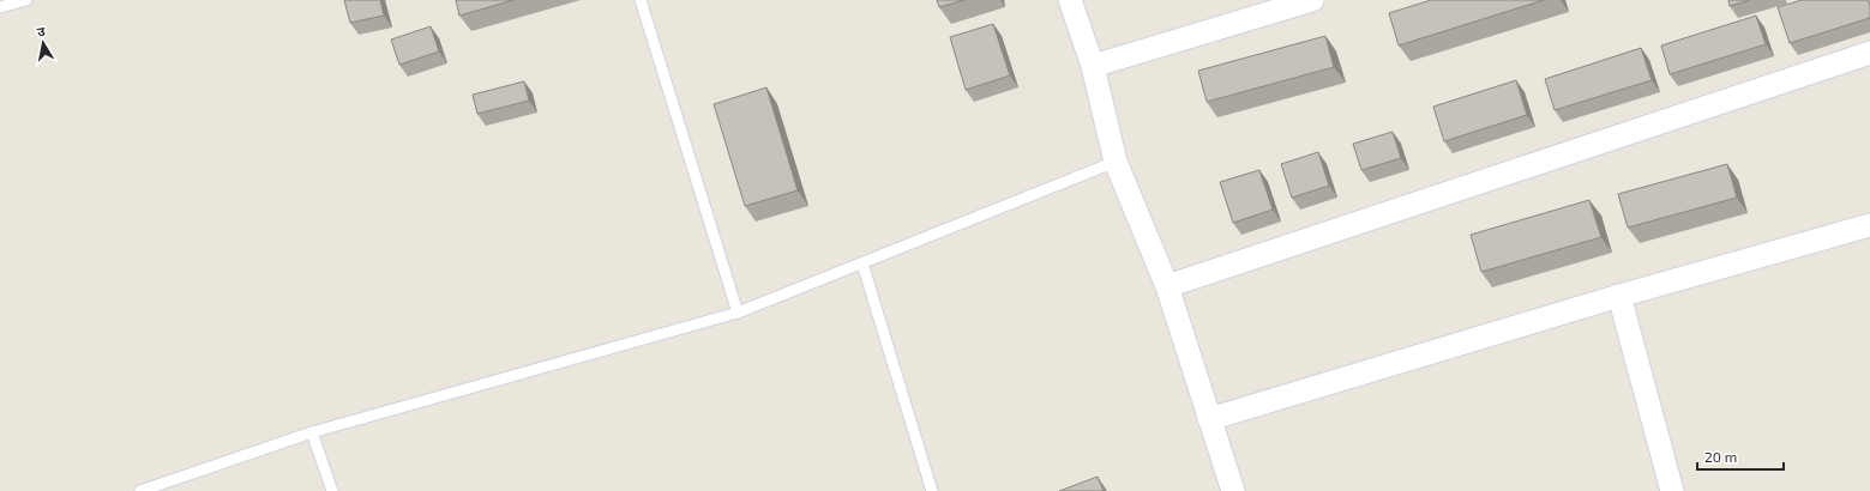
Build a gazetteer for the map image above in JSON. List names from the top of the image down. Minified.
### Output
{"scale_bar":"20 m","north":"top"}
